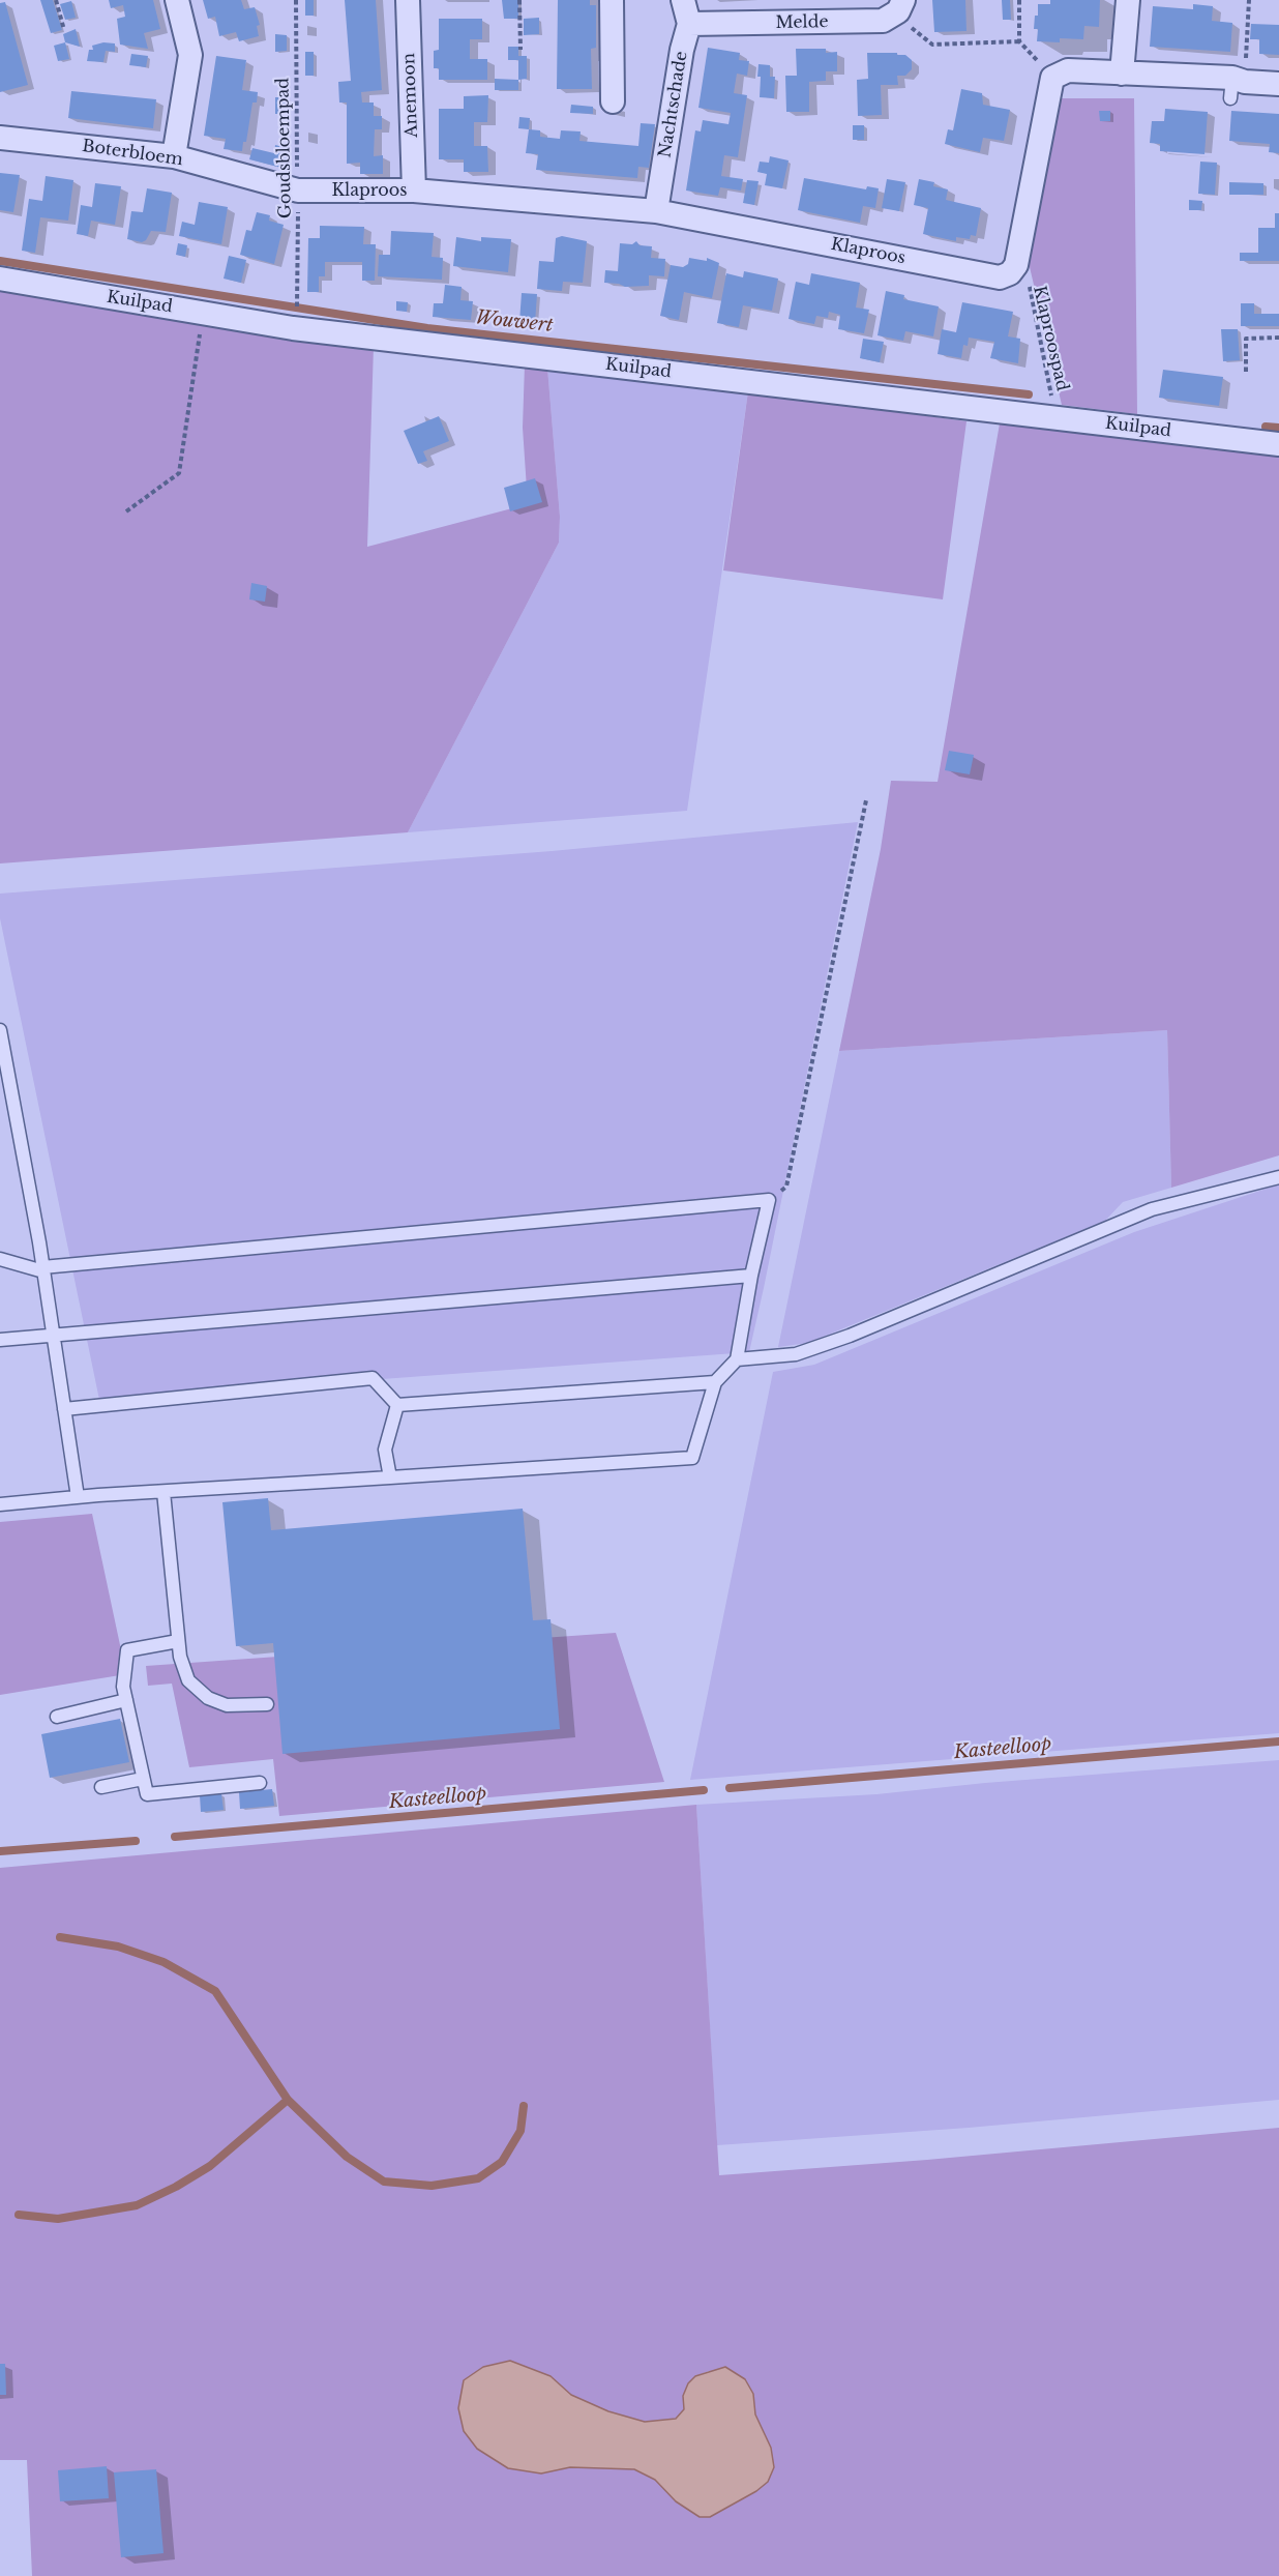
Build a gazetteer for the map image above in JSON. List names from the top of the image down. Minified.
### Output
{"streets":{"street":["Melde","Anemoon","Nachtschade","Boterbloem","Klaproos","Kuilpad"],"path":["Goudsbloempad","Klaproospad"]},"crossings":[["Melde","Nachtschade"],["Anemoon","Klaproos"],["Nachtschade","Klaproos"],["Goudsbloempad","Boterbloem"],["Goudsbloempad","Klaproos"],["Boterbloem","Klaproos"],["Klaproos","Klaproospad"],["Kuilpad","Klaproospad"]],"water":["Wouwert","Kasteelloop"]}
